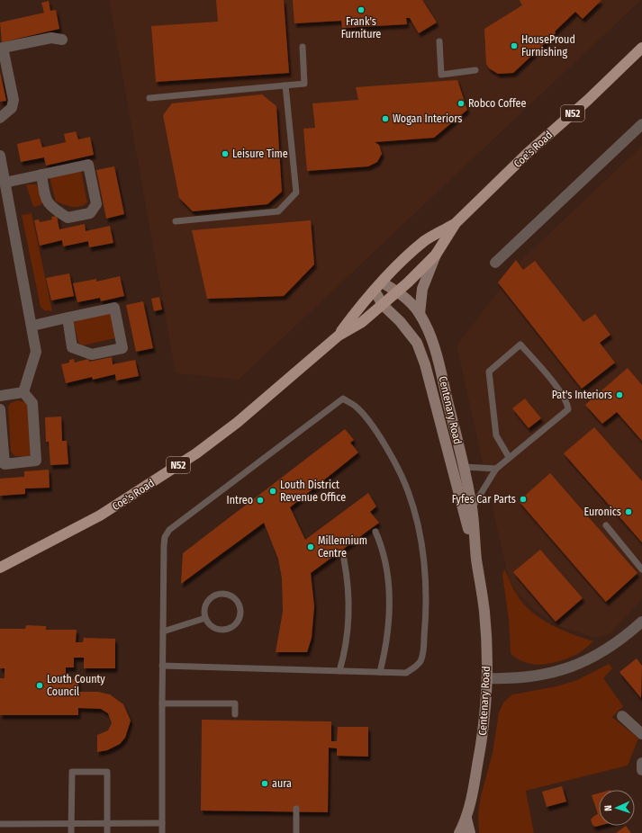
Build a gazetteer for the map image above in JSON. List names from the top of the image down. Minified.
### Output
{"streets":{"main road":["N52","Coe's Road"],"street":["Centenary Road"]},"crossings":[["Coe's Road","Centenary Road"]],"places":["Frank's Furniture","HouseProud Furnishing","Robco Coffee","Wogan Interiors","Leisure Time","Pat's Interiors","Louth District Revenue Office","Fyfes Car Parts","Intreo","Euronics","Millennium Centre","Louth County Council","aura"],"north":"left"}
